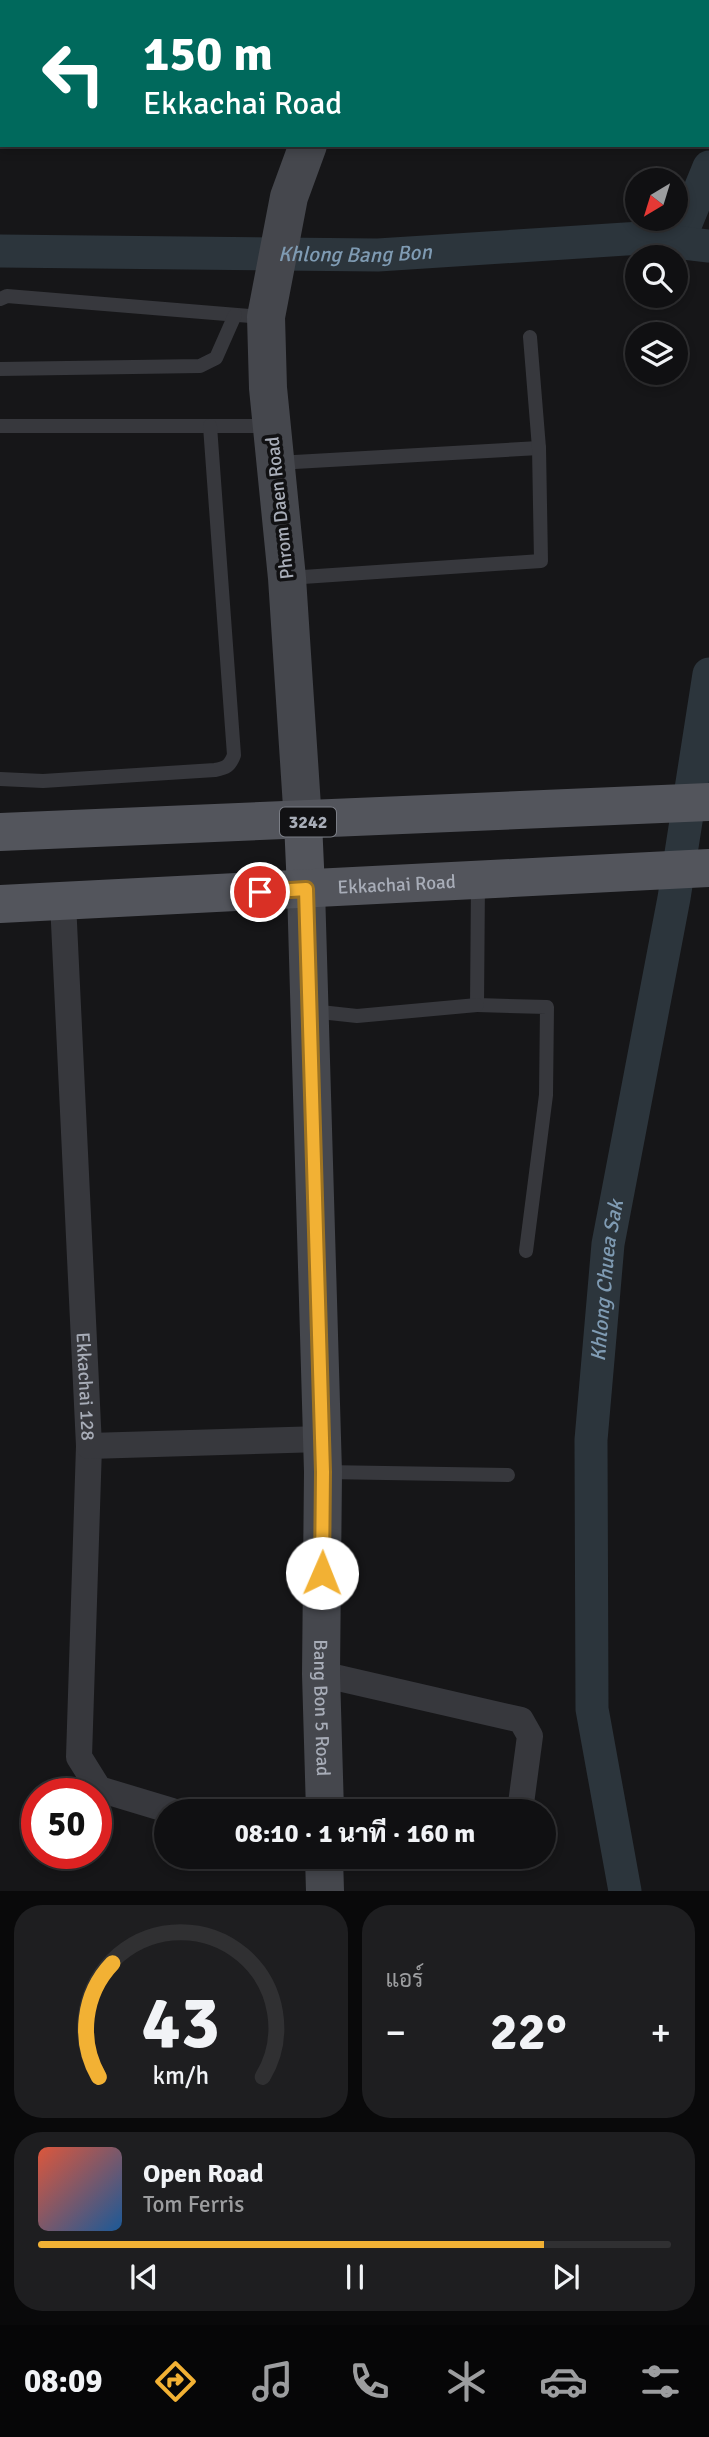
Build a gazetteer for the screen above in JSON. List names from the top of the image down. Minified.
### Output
{"streets":{"main road":["Phrom Daen Road","3242","Ekkachai Road","Bang Bon 5 Road"],"street":["Ekkachai 128"]},"crossings":[["Phrom Daen Road","3242"],["Ekkachai Road","Ekkachai 128"],["Ekkachai Road","Bang Bon 5 Road"]],"water":["Khlong Bang Bon","Khlong Chuea Sak"],"north":"bottom left","page":{"turn":["150 m","Ekkachai Road"],"limit":"50","trip":"08:10 · 1 นาที · 160 m","tile":"แอร์","heat":["−","22°","+"],"song":["Open Road","Tom Ferris"],"tabs":"08:09","gauge":["43","km/h"]}}
